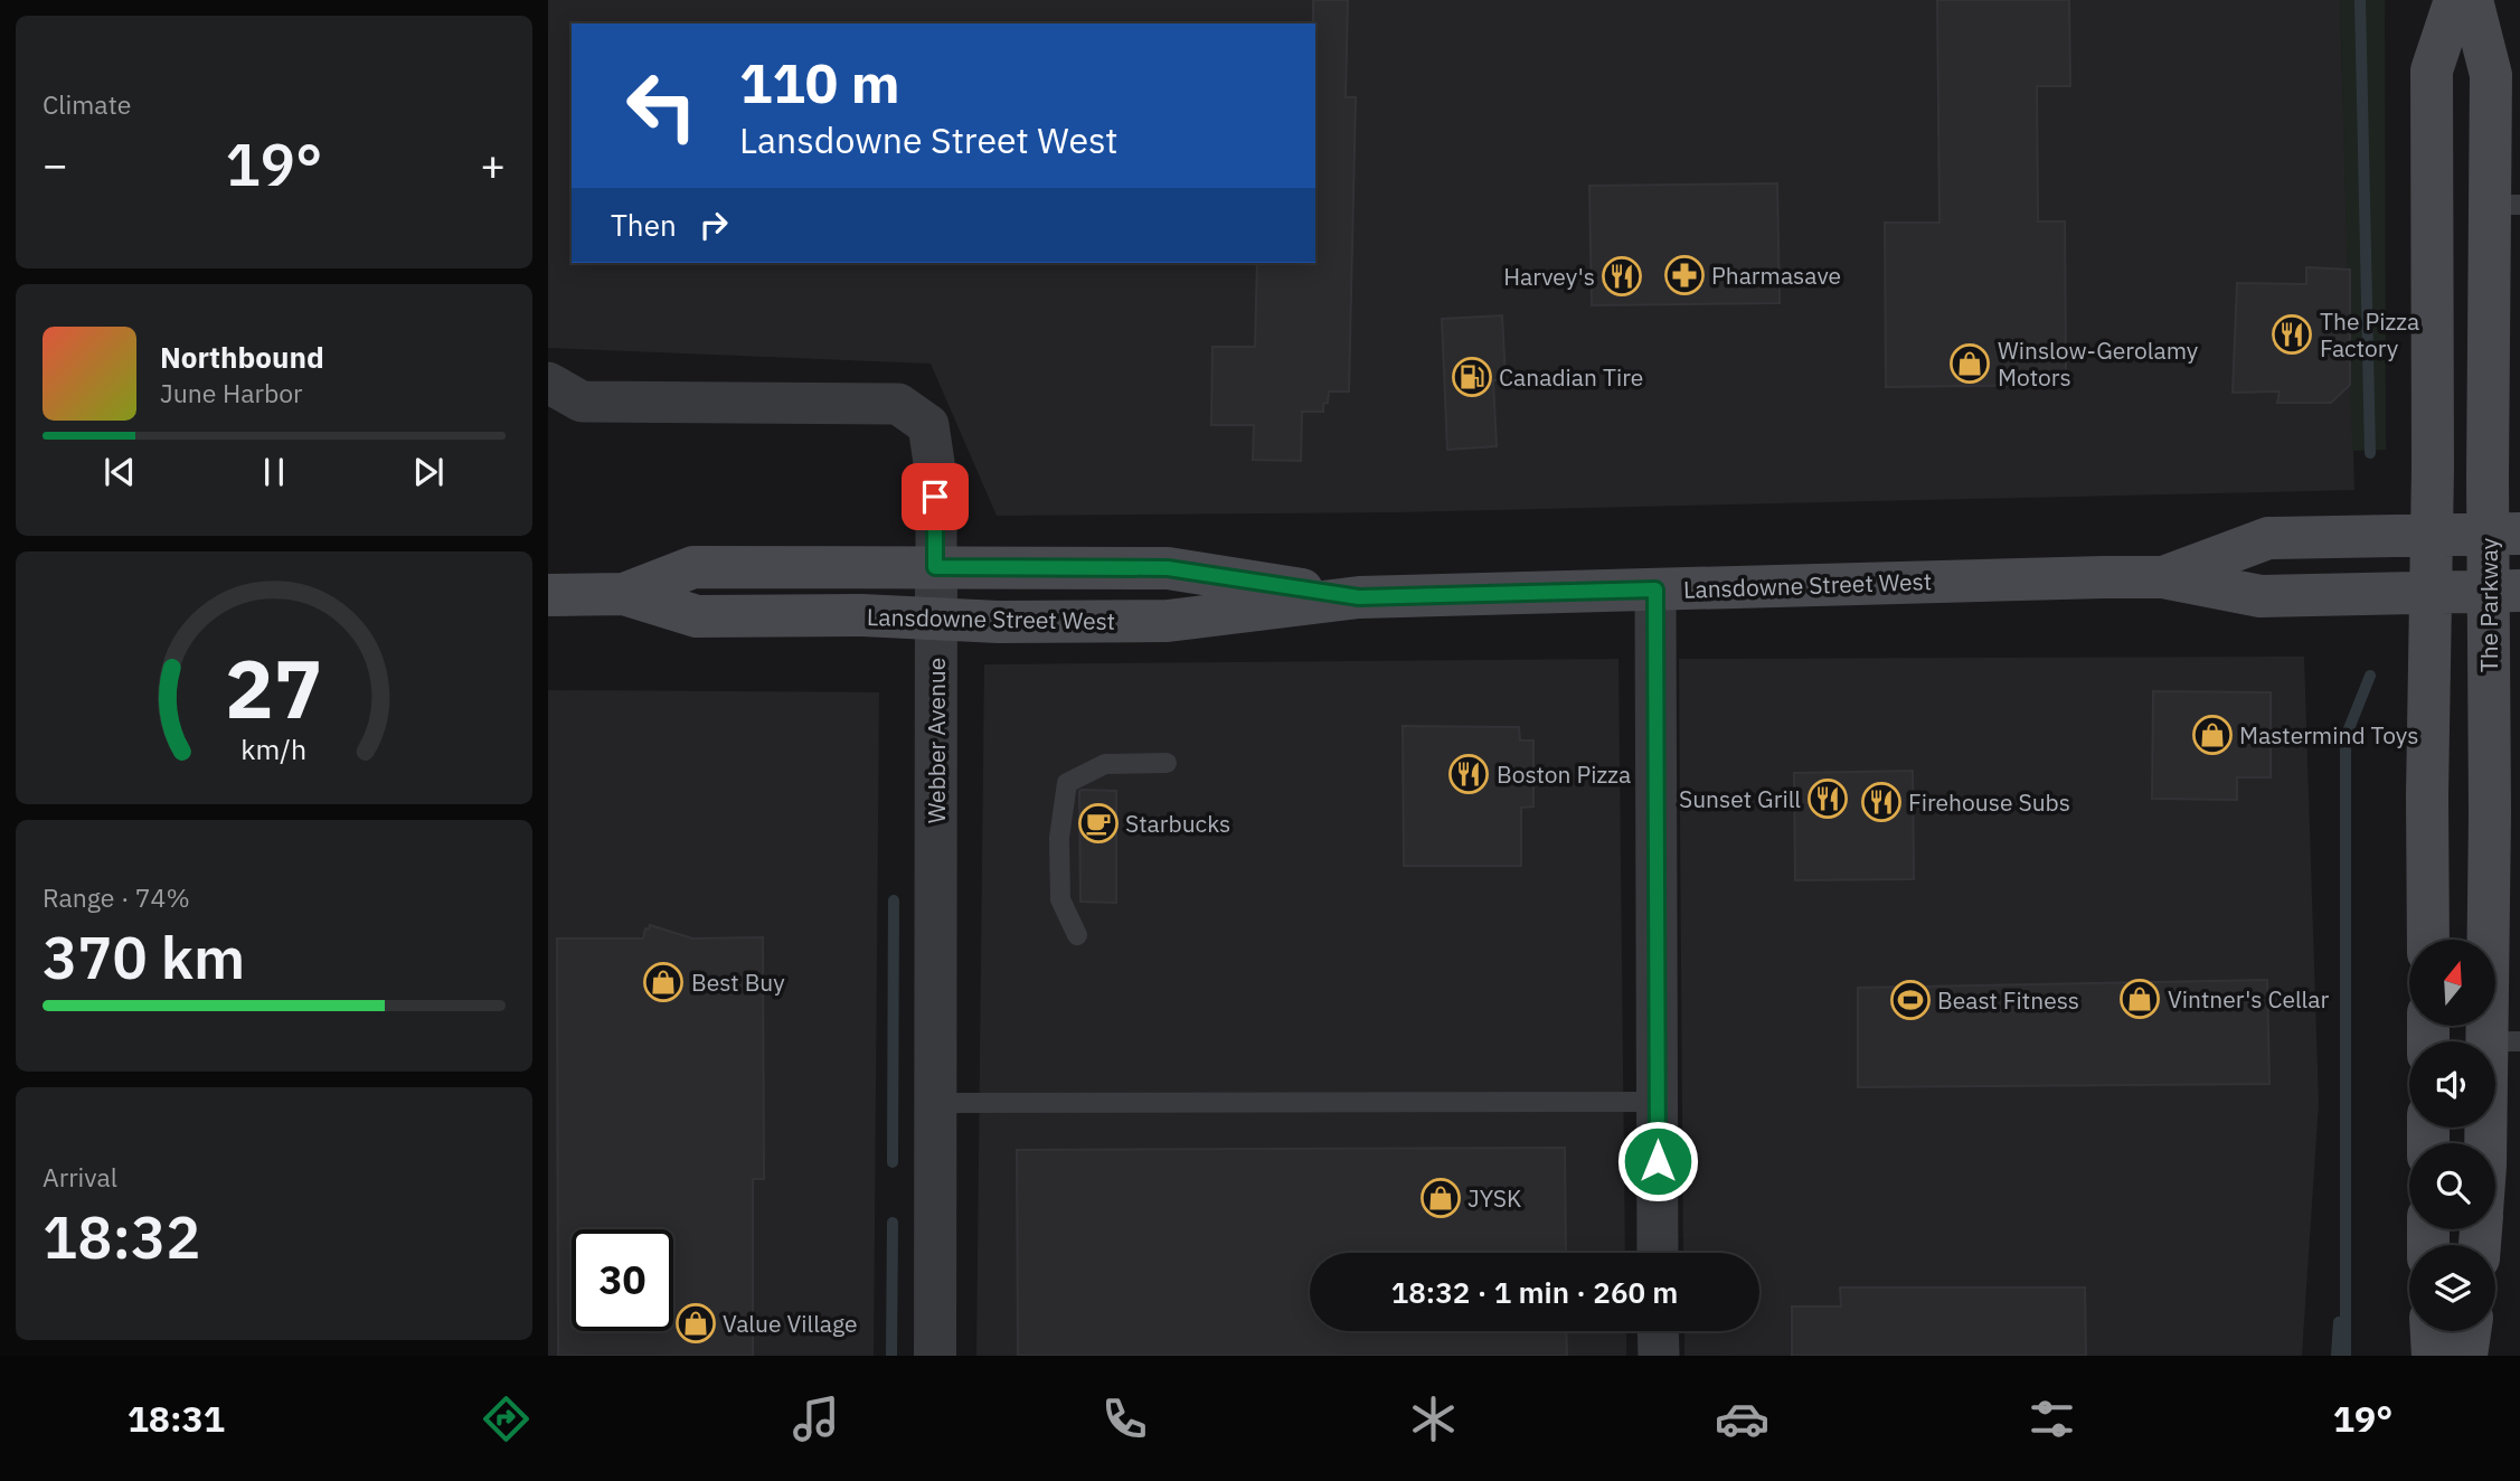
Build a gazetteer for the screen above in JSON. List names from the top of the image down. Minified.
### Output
{"streets":{"main road":["Lansdowne Street West","The Parkway"],"street":["Webber Avenue"]},"crossings":[["Lansdowne Street West","The Parkway"],["Lansdowne Street West","Webber Avenue"]],"places":{"pharmacy":["Pharmasave"],"restaurant":["Harvey's","The Pizza Factory","Boston Pizza","Sunset Grill","Firehouse Subs"],"shop":["Winslow-Gerolamy Motors","Mastermind Toys","Best Buy","Vintner's Cellar","JYSK","Value Village"],"fuel station":["Canadian Tire"],"cafe":["Starbucks"],"sports":["Beast Fitness"]},"north":"top","page":{"tile":["Climate",["Range · 74%","370 km"],["Arrival","18:32"]],"turn":["110 m","Lansdowne Street West"],"heat":["−","19°","+"],"then":"Then","song":["Northbound","June Harbor"],"limit":"30","trip":"18:32 · 1 min · 260 m","tabs":["18:31","19°"],"gauge":["27","km/h"]}}
